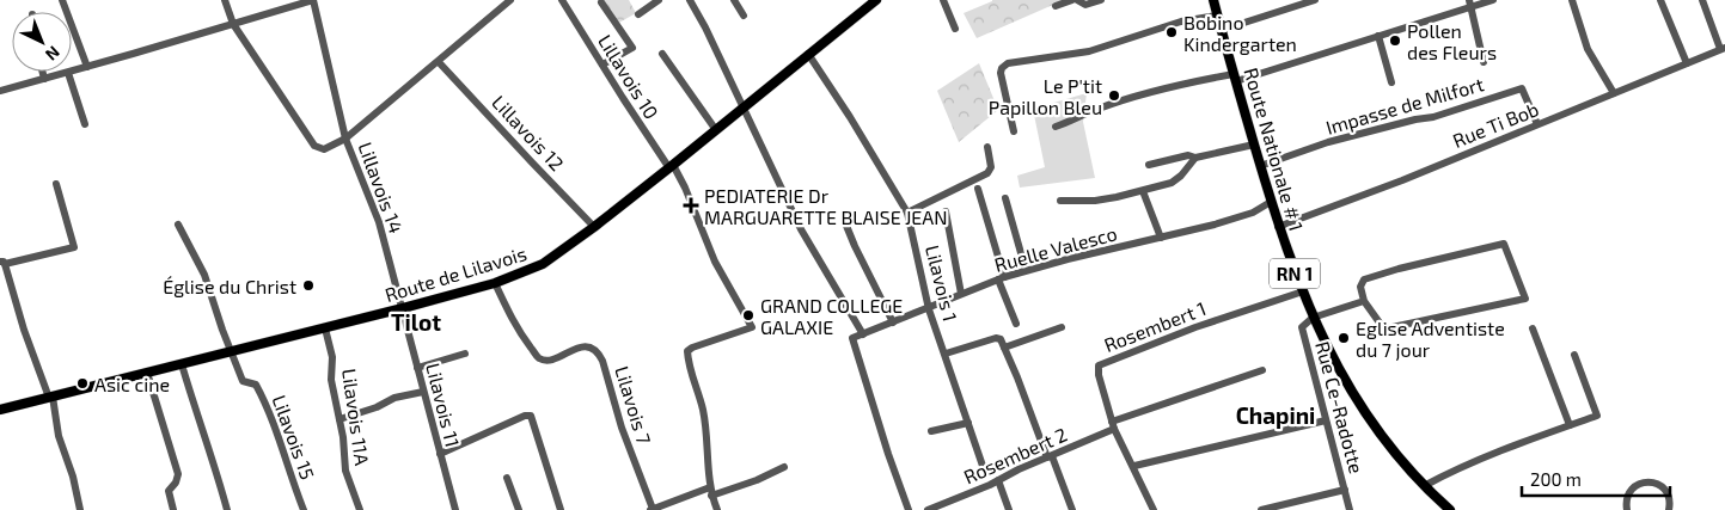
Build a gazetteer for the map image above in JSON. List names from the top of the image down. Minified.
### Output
{"streets":{"main road":["Route Nationale # 1","Route de Lilavois","RN 1"],"street":["Lillavois 10","Impasse de Milfort","Rue Ti Bob","Lillavois 12","Lillavois 14","Ruelle Valesco","Lilavois 1","Rosembert 1","Lilavois 11","Lilavois 7","Rue Ce-Radotte","Lilavois 11A","Lilavois 15","Rosembert 2"]},"crossings":[["Lillavois 10","Route de Lilavois"],["Impasse de Milfort","Rue Ti Bob"],["Impasse de Milfort","Route Nationale # 1"],["Rue Ti Bob","Route Nationale # 1"],["Lillavois 12","Route de Lilavois"],["Route Nationale # 1","Ruelle Valesco"],["Route Nationale # 1","Rosembert 1"],["Route Nationale # 1","Rue Ce-Radotte"],["Lillavois 14","Route de Lilavois"],["Lillavois 14","Lilavois 11"],["Ruelle Valesco","Lilavois 1"],["Route de Lilavois","Lilavois 1"],["Route de Lilavois","Lilavois 11"],["Route de Lilavois","Lilavois 7"],["Route de Lilavois","Lilavois 11A"],["Route de Lilavois","Lilavois 15"],["Rosembert 1","Rosembert 2"]],"districts":["Tilot","Chapini"],"places":{"other":["Bobino Kindergarten","Pollen des Fleurs","Le P'tit Papillon Bleu","Église du Christ","GRAND COLLEGE GALAXIE","Eglise Adventiste du 7 jour","Asic cine"],"health":["PEDIATERIE Dr MARGUARETTE BLAISE JEAN"]},"scale_bar":"200 m","north":"bottom right"}
